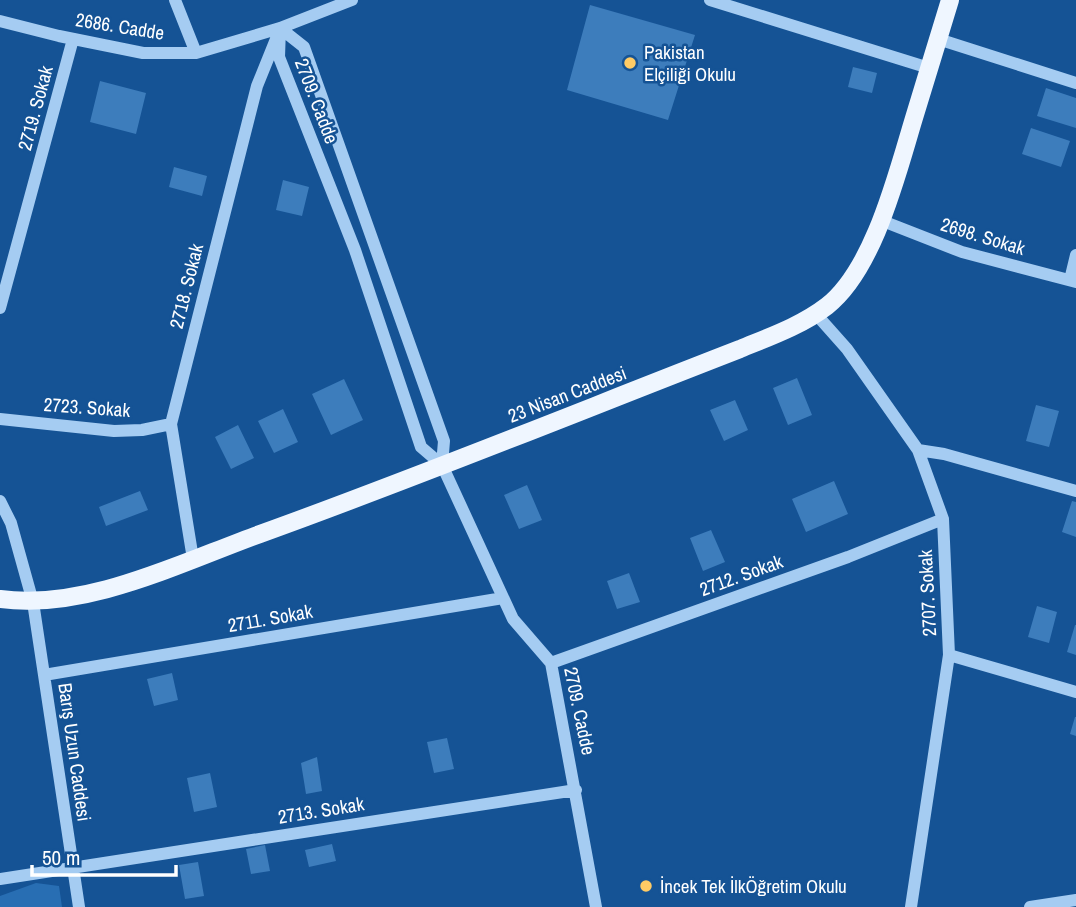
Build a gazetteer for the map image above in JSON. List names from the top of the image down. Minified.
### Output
{"streets":{"main road":["23 Nisan Caddesi"],"street":["2686. Cadde","2709. Cadde","2719. Sokak","2698. Sokak","2718. Sokak","2723. Sokak","2712. Sokak","2707. Sokak","2711. Sokak","Barış Uzun Caddesi","2713. Sokak"]},"crossings":[["2686. Cadde","2709. Cadde"],["2686. Cadde","2719. Sokak"],["2686. Cadde","2718. Sokak"],["2709. Cadde","2718. Sokak"],["2709. Cadde","23 Nisan Caddesi"],["2709. Cadde","2712. Sokak"],["2709. Cadde","2711. Sokak"],["2709. Cadde","2713. Sokak"],["2698. Sokak","23 Nisan Caddesi"],["2718. Sokak","23 Nisan Caddesi"],["2718. Sokak","2723. Sokak"],["23 Nisan Caddesi","2707. Sokak"],["23 Nisan Caddesi","Barış Uzun Caddesi"],["2712. Sokak","2707. Sokak"],["2711. Sokak","Barış Uzun Caddesi"],["Barış Uzun Caddesi","2713. Sokak"]],"places":["Pakistan Elçiliği Okulu","İncek Tek İlkÖğretim Okulu"],"scale_bar":"50 m"}
